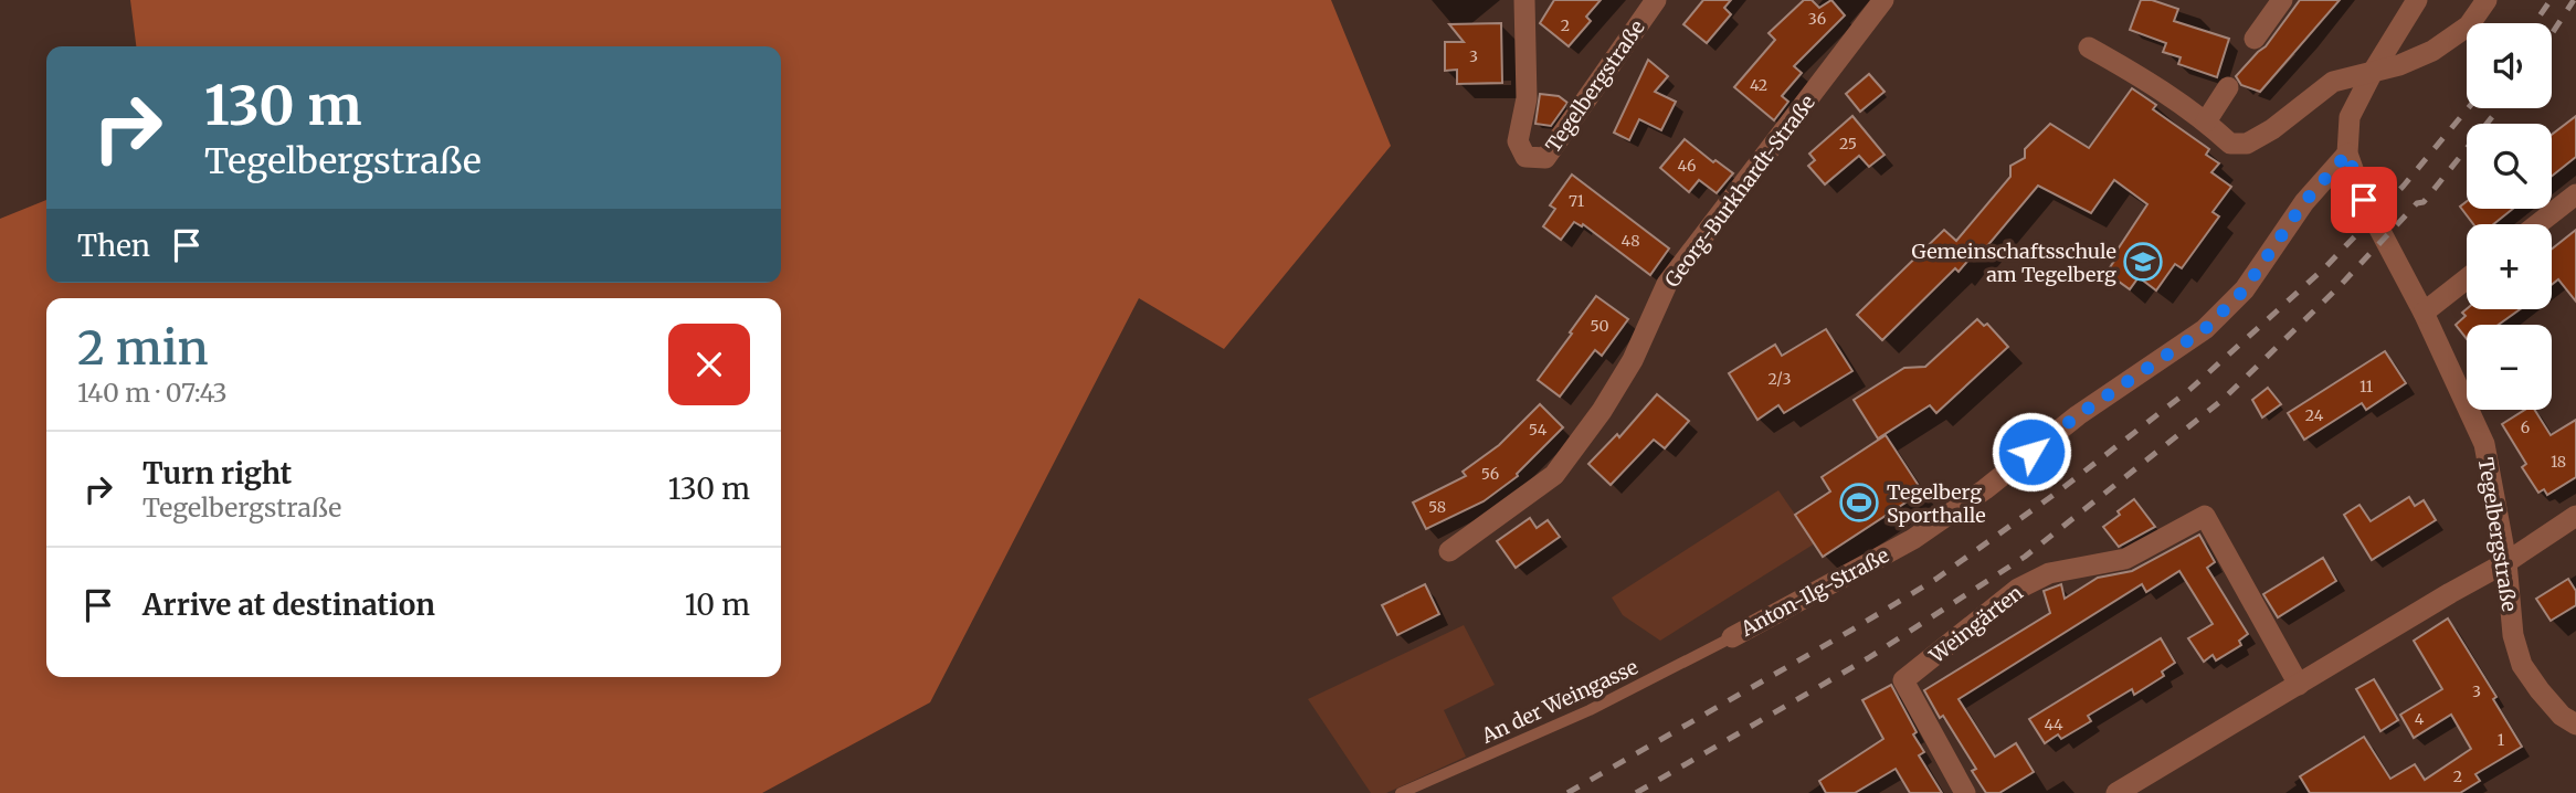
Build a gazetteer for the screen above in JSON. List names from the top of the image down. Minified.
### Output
{"streets":{"street":["Tegelbergstraße","Georg-Burkhardt-Straße","Anton-Ilg-Straße","Weingärten"],"lane":["An der Weingasse"]},"crossings":[["Tegelbergstraße","Anton-Ilg-Straße"],["Anton-Ilg-Straße","An der Weingasse"]],"places":{"school or university":["Gemeinschaftsschule am Tegelberg"],"sports":["Tegelberg Sporthalle"]},"house_numbers":["36","2","3","42","25","46","71","48","50","2/3","11","24","6","54","18","56","58","3","4","44","1","2"],"page":{"map_buttons":["+","−"],"turn":["130 m","Tegelbergstraße"],"then":"Then","heading":["2 min","140 m · 07:43"],"list":[{"name":"Turn right","note":"Tegelbergstraße","value":"130 m"},{"name":"Arrive at destination","value":"10 m"}]}}
